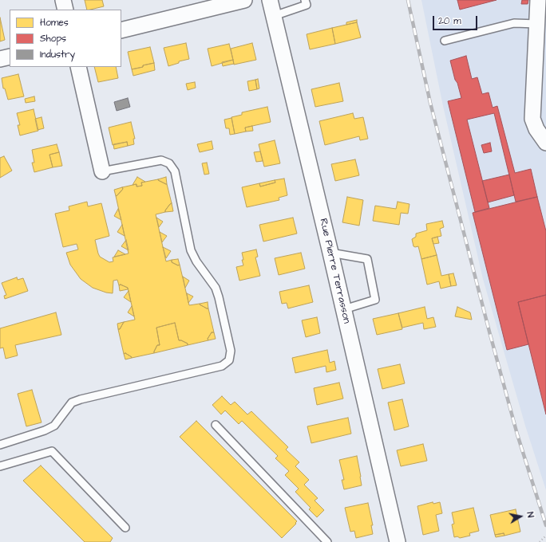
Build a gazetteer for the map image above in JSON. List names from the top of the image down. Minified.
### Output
{"streets":{"street":["Rue Pierre Terrasson"]},"legend":["Homes","Shops","Industry"],"scale_bar":"20 m","north":"right"}
